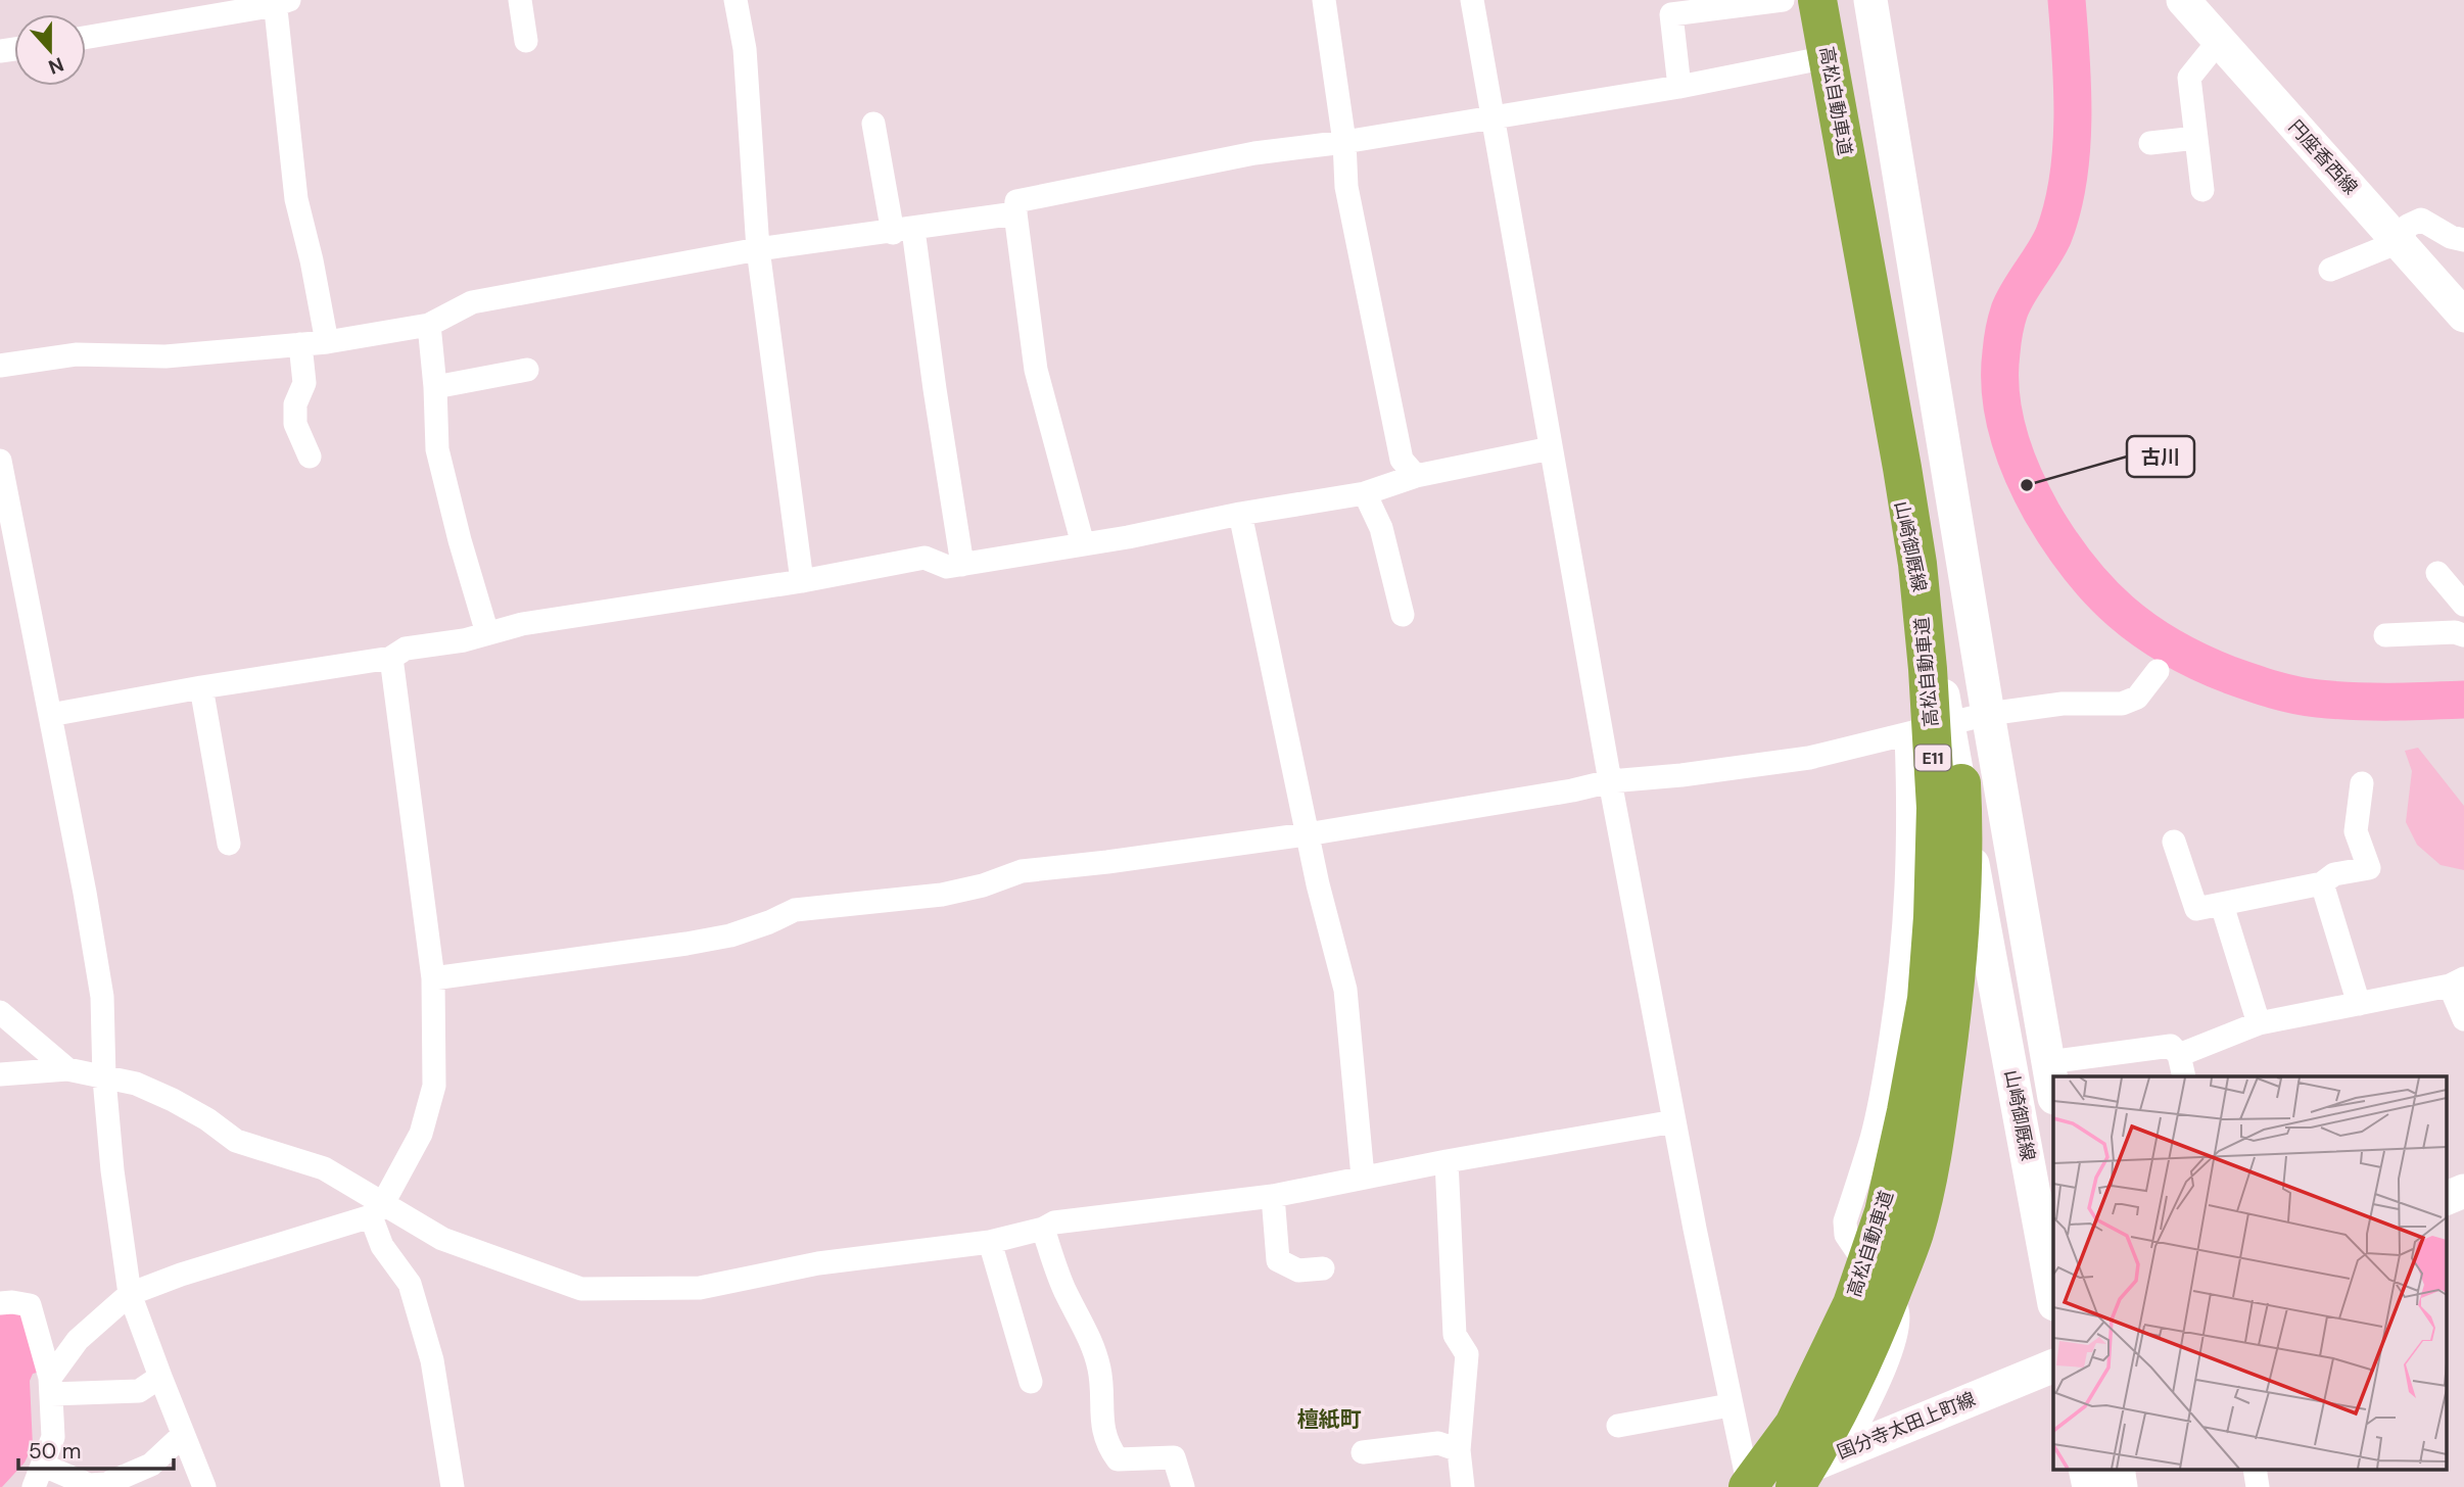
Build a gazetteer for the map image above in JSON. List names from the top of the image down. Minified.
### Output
{"streets":{"highway":["高松自動車道","E11"],"main road":["円座香西線","山崎御厩線","国分寺太田上町線"]},"districts":["檀紙町"],"places":["古川"],"scale_bar":"50 m","north":"bottom"}
